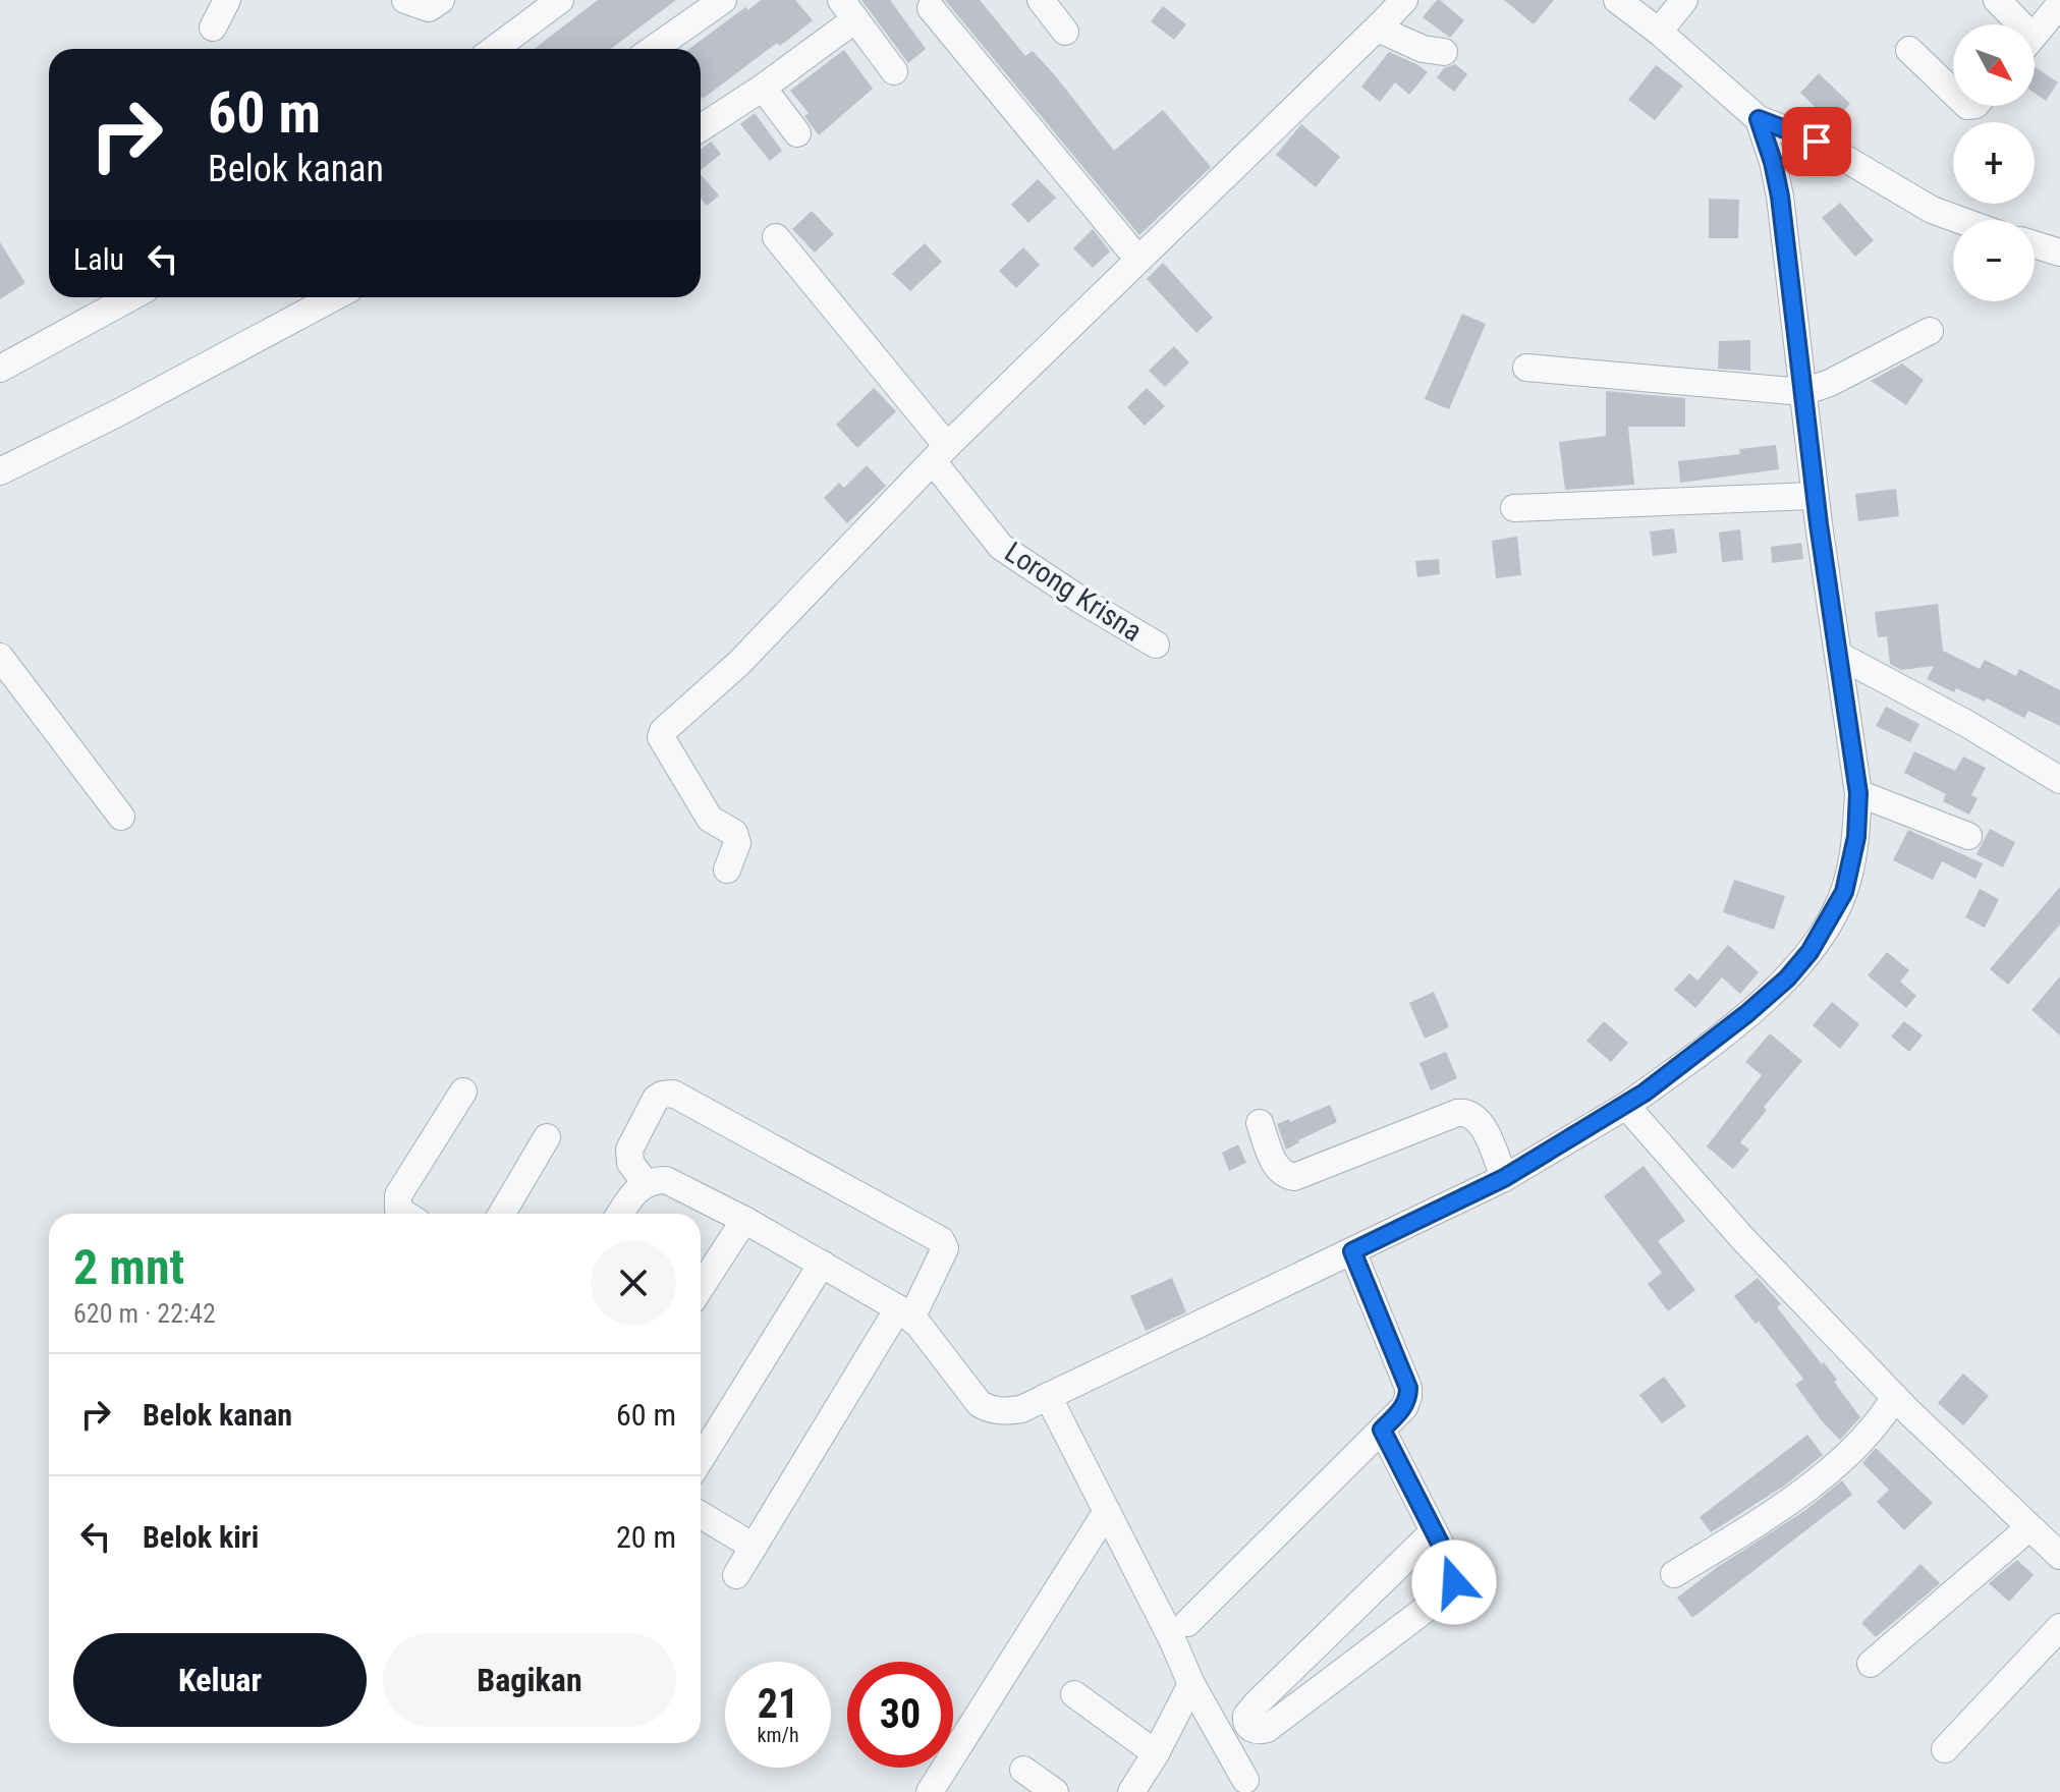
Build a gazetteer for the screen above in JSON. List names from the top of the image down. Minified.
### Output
{"streets":{"street":["Lorong Krisna"]},"north":"bottom right","page":{"map_buttons":["+","−"],"turn":["60 m","Belok kanan"],"then":"Lalu","heading":["2 mnt","620 m · 22:42"],"list":[{"name":"Belok kanan","value":"60 m"},{"name":"Belok kiri","value":"20 m"}],"buttons":["Keluar","Bagikan"],"speed":"21 km/h","limit":"30"}}
